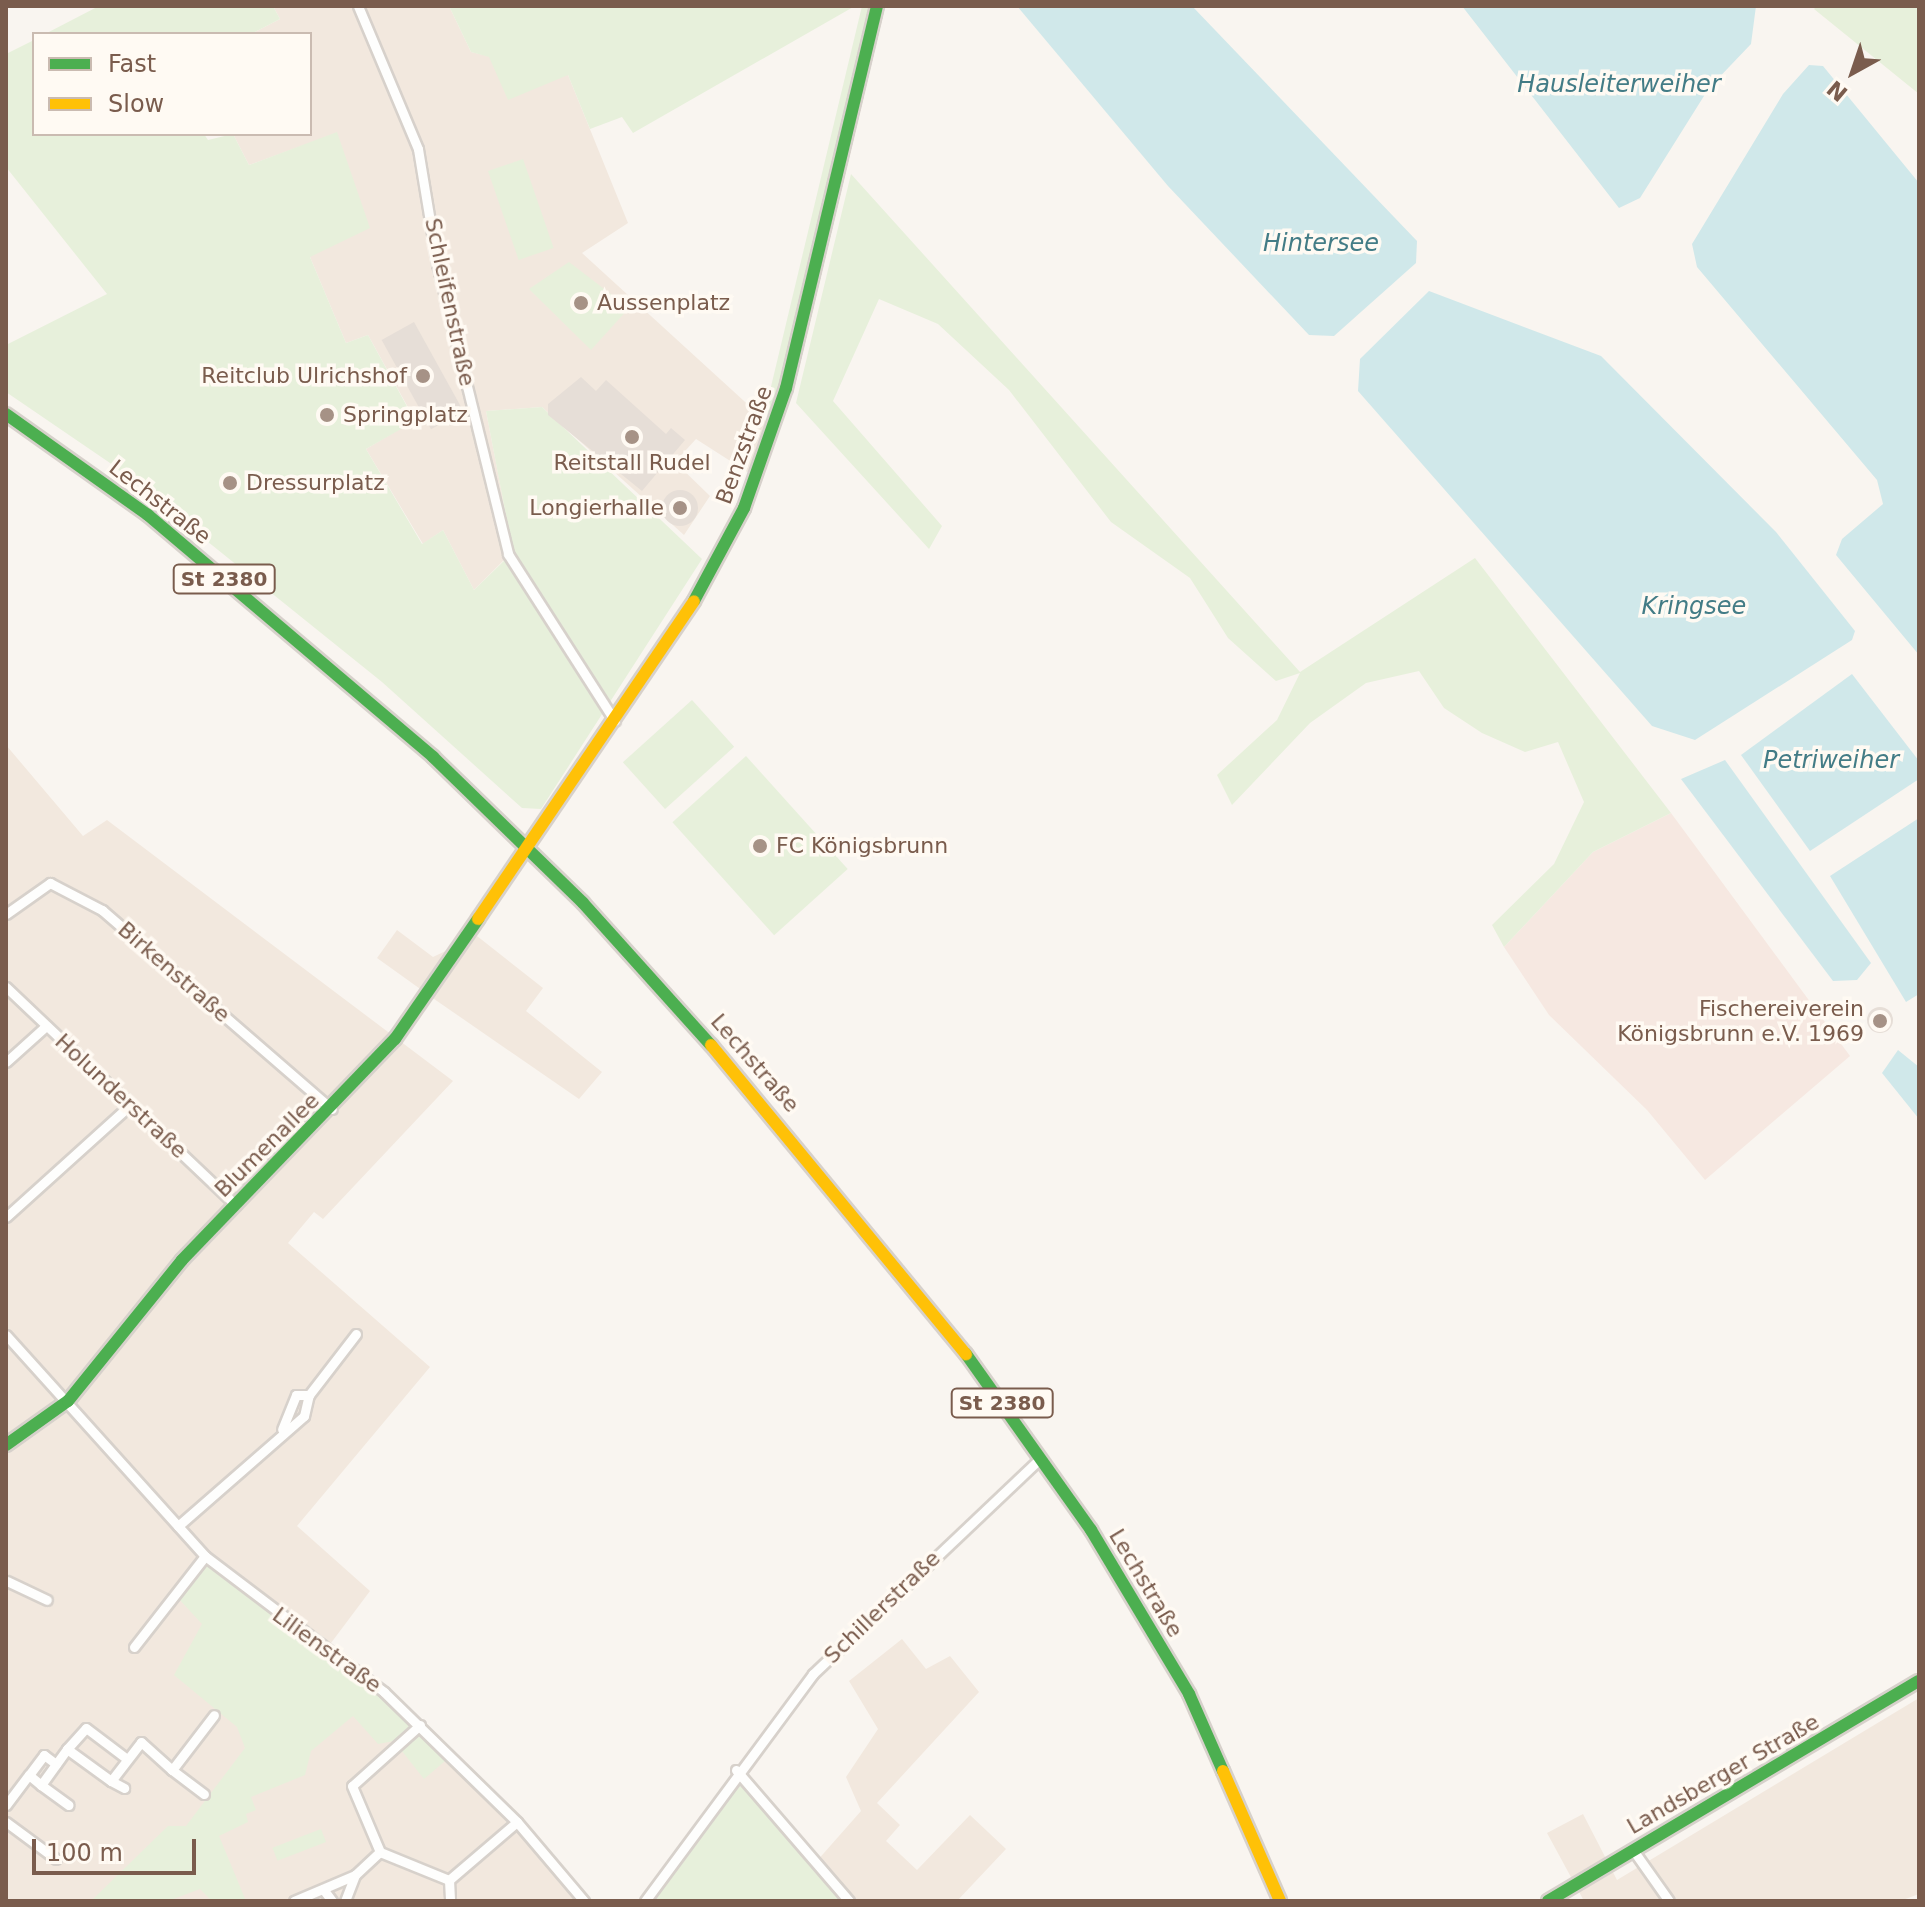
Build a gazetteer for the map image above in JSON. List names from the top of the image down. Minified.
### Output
{"streets":{"street":["Schleifenstraße","Benzstraße","Lechstraße","St 2380","Birkenstraße","Holunderstraße","Blumenallee","Schillerstraße","Lilienstraße","Landsberger Straße"]},"crossings":[["Schleifenstraße","Benzstraße"],["Benzstraße","Lechstraße"],["Benzstraße","Blumenallee"],["Lechstraße","Blumenallee"],["Lechstraße","Schillerstraße"],["Birkenstraße","Blumenallee"],["Holunderstraße","Blumenallee"],["Blumenallee","Lilienstraße"]],"water":["Hausleiterweiher","Hintersee","Kringsee","Petriweiher"],"places":["Aussenplatz","Reitclub Ulrichshof","Springplatz","Reitstall Rudel","Dressurplatz","Longierhalle","FC Königsbrunn","Fischereiverein Königsbrunn e.V. 1969"],"legend":["Fast","Slow"],"scale_bar":"100 m","north":"bottom left"}
